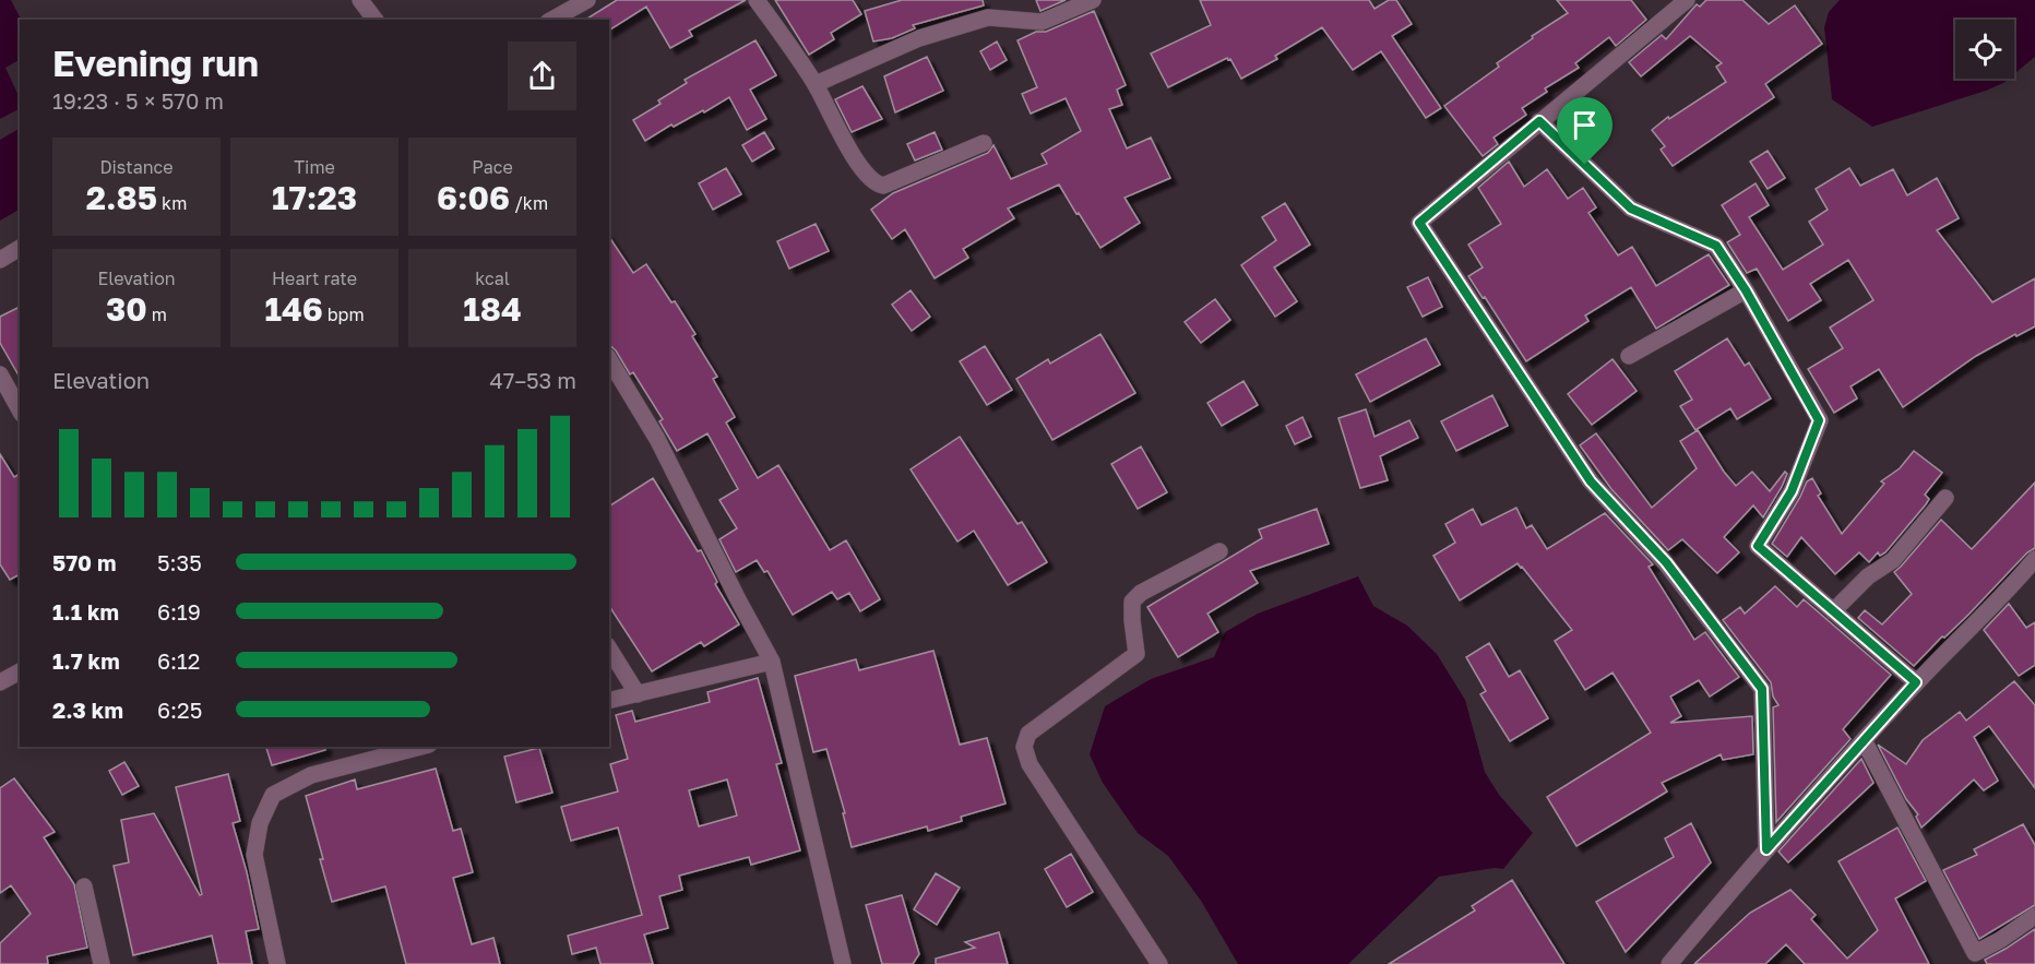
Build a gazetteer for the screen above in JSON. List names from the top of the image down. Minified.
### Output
{"page":{"heading":["Evening run","19:23 · 5 × 570 m"],"stats":[["Distance","2.85 km"],["Time","17:23"],["Pace","6:06 /km"],["Elevation","30 m"],["Heart rate","146 bpm"],["kcal","184"]],"chart":["Elevation","47–53 m"],"list":[{"name":"570 m","note":"5:35"},{"name":"1.1 km","note":"6:19"},{"name":"1.7 km","note":"6:12"},{"name":"2.3 km","note":"6:25"}]}}
